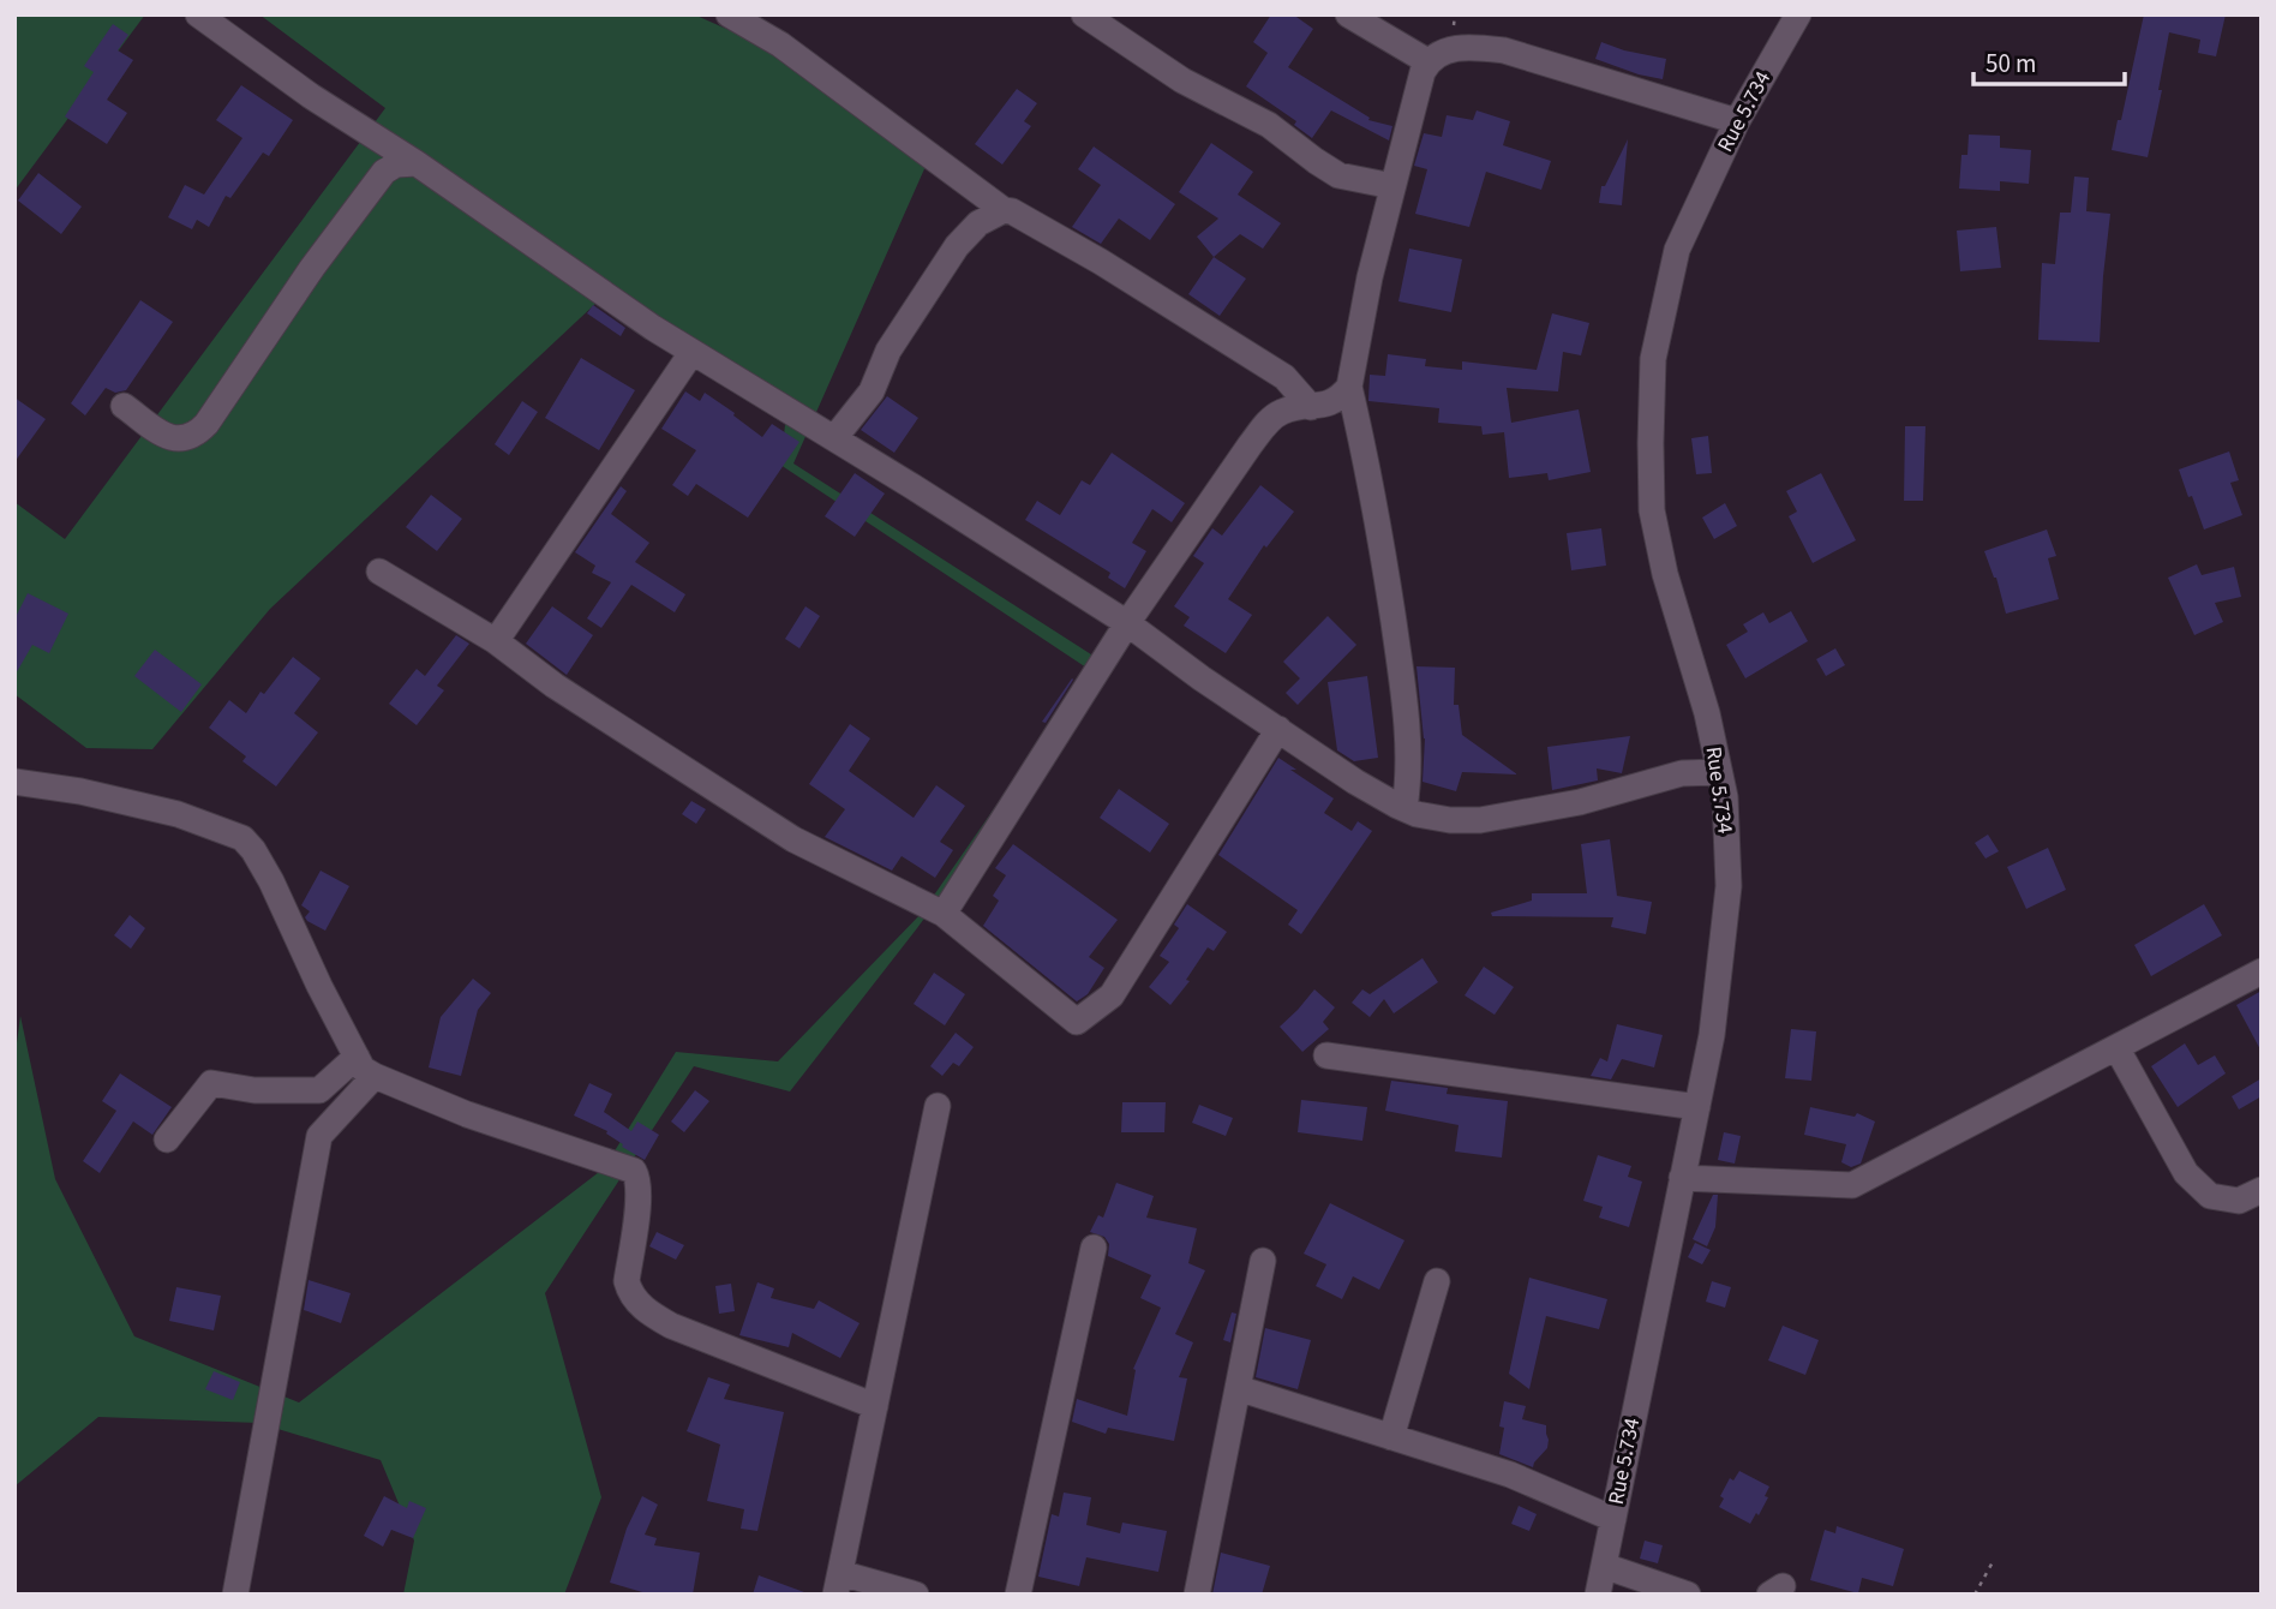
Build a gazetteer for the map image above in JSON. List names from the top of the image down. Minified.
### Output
{"streets":{"street":["Rue 5.734"]},"scale_bar":"50 m"}
